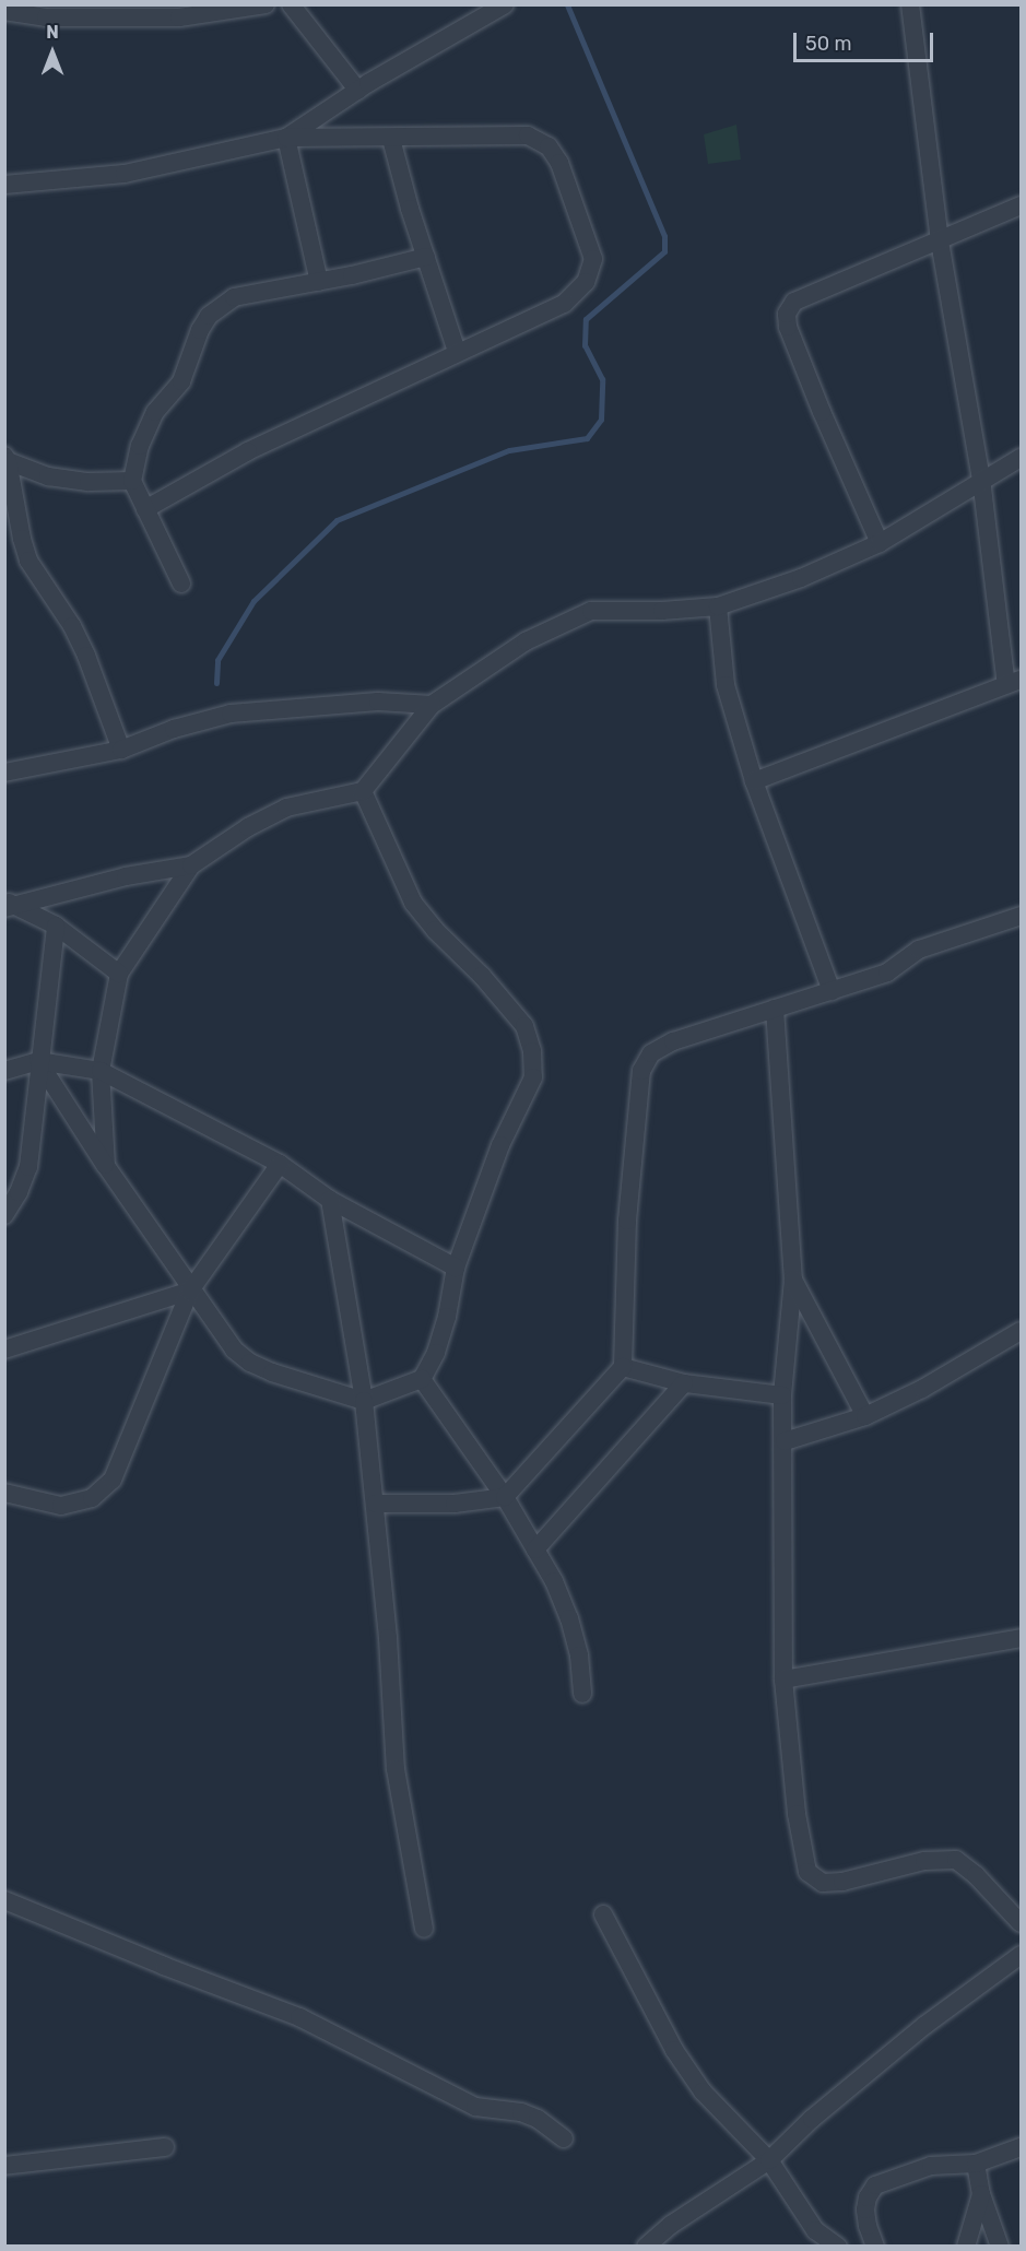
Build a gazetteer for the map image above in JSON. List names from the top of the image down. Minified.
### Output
{"scale_bar":"50 m","north":"top"}
